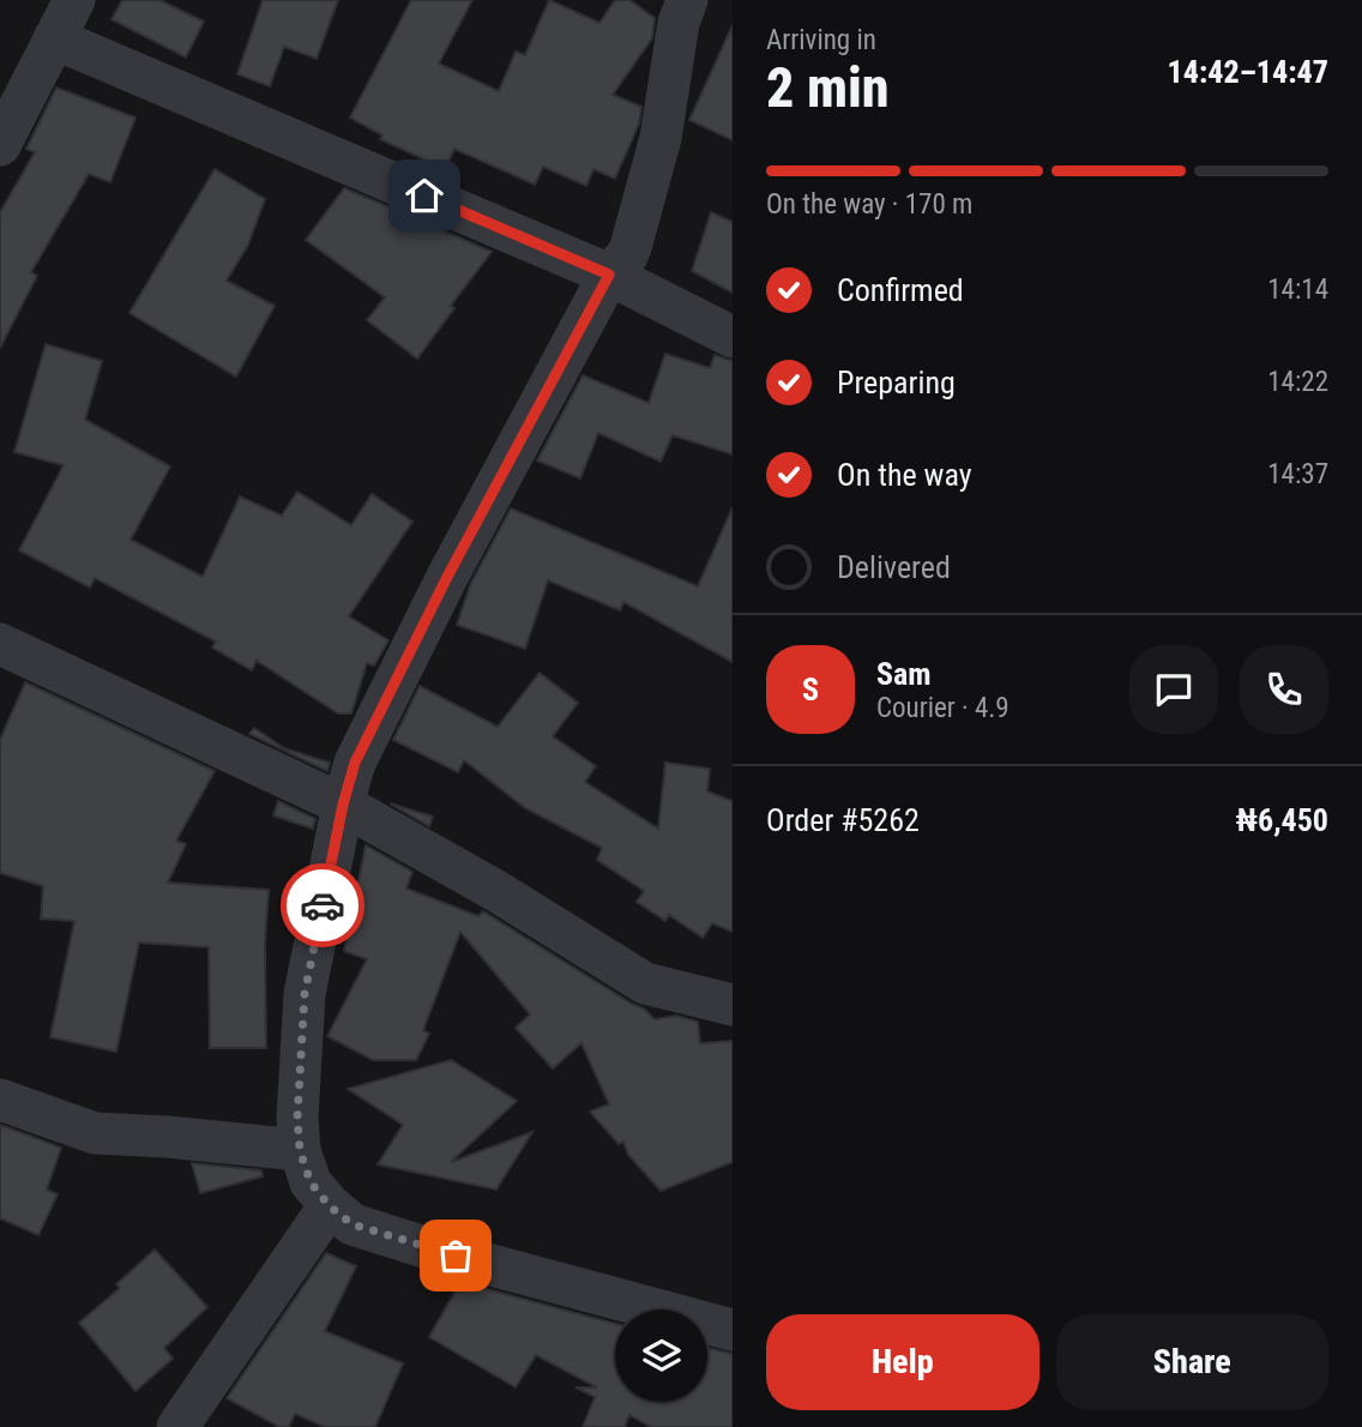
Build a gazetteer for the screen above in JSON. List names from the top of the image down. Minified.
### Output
{"page":{"heading":["2 min","Arriving in","14:42–14:47"],"panel":["Sam","Courier · 4.9","Order #5262","₦6,450"],"bar":"On the way · 170 m","list":[["Confirmed","14:14"],["Preparing","14:22"],["On the way","14:37"],"Delivered"],"round":"S","buttons":["Help","Share"]}}
